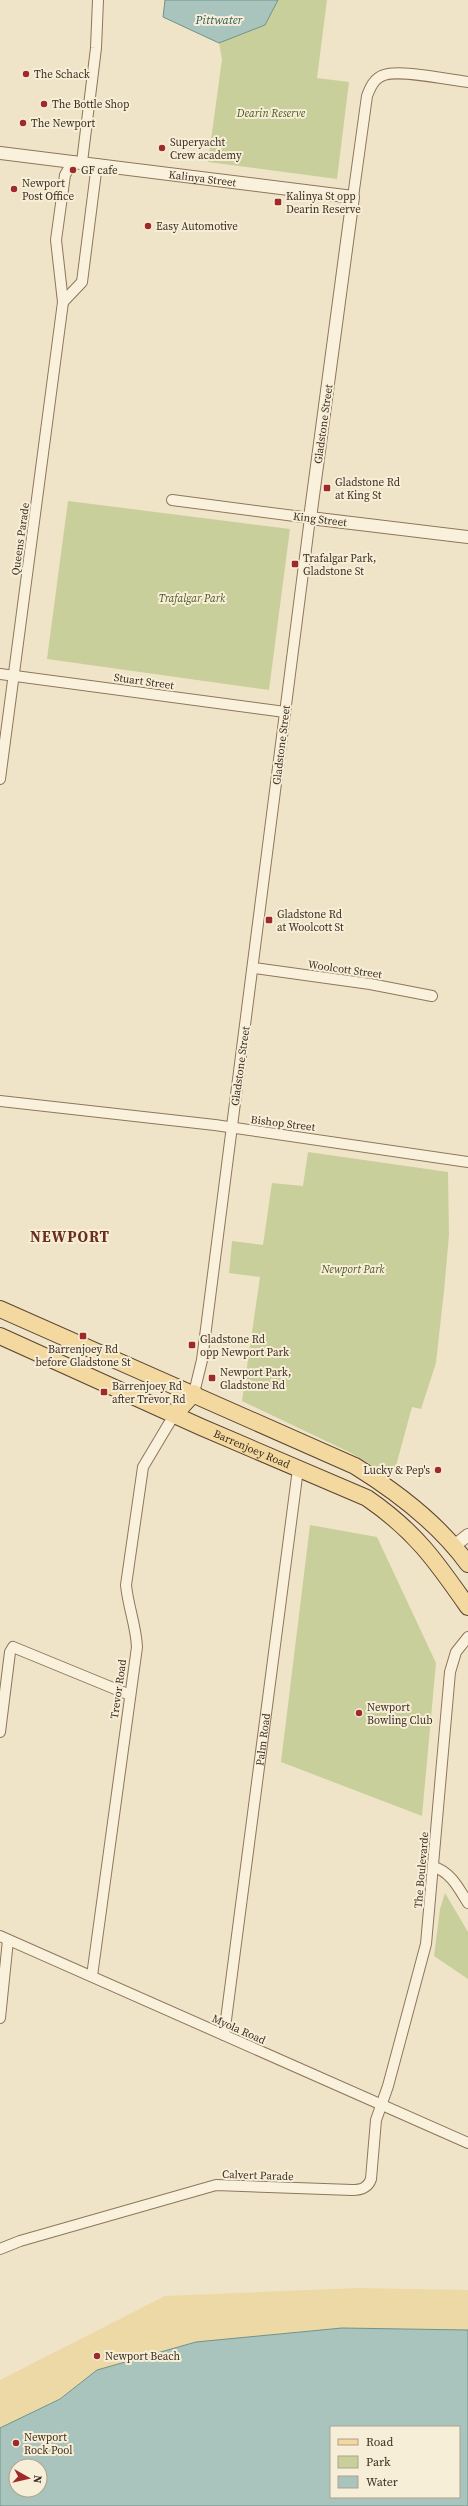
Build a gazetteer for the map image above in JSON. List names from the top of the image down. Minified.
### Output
{"streets":{"main road":["Barrenjoey Road","Palm Road"],"street":["Kalinya Street","Gladstone Street","King Street","Queens Parade","Stuart Street","Woolcott Street","Bishop Street","Trevor Road","The Boulevarde","Myola Road","Calvert Parade"]},"crossings":[["Kalinya Street","Gladstone Street"],["Kalinya Street","Queens Parade"],["Gladstone Street","King Street"],["Gladstone Street","Stuart Street"],["Gladstone Street","Woolcott Street"],["Gladstone Street","Bishop Street"],["Queens Parade","Stuart Street"],["Barrenjoey Road","Trevor Road"],["Barrenjoey Road","Palm Road"],["Trevor Road","Myola Road"],["Palm Road","Myola Road"],["The Boulevarde","Myola Road"],["The Boulevarde","Calvert Parade"],["Myola Road","Calvert Parade"]],"districts":["NEWPORT"],"water":["Pittwater"],"parks":["Dearin Reserve","Trafalgar Park","Newport Park"],"places":{"other":["The Schack","The Bottle Shop","The Newport","Superyacht Crew academy","GF cafe","Newport Post Office","Easy Automotive","Lucky & Pep's","Newport Bowling Club","Newport Beach","Newport Rock Pool"],"transit":["Kalinya St opp Dearin Reserve","Gladstone Rd at King St","Trafalgar Park, Gladstone St","Gladstone Rd at Woolcott St","Barrenjoey Rd before Gladstone St","Gladstone Rd opp Newport Park","Newport Park, Gladstone Rd","Barrenjoey Rd after Trevor Rd"]},"legend":["Road","Park","Water"],"north":"right"}
